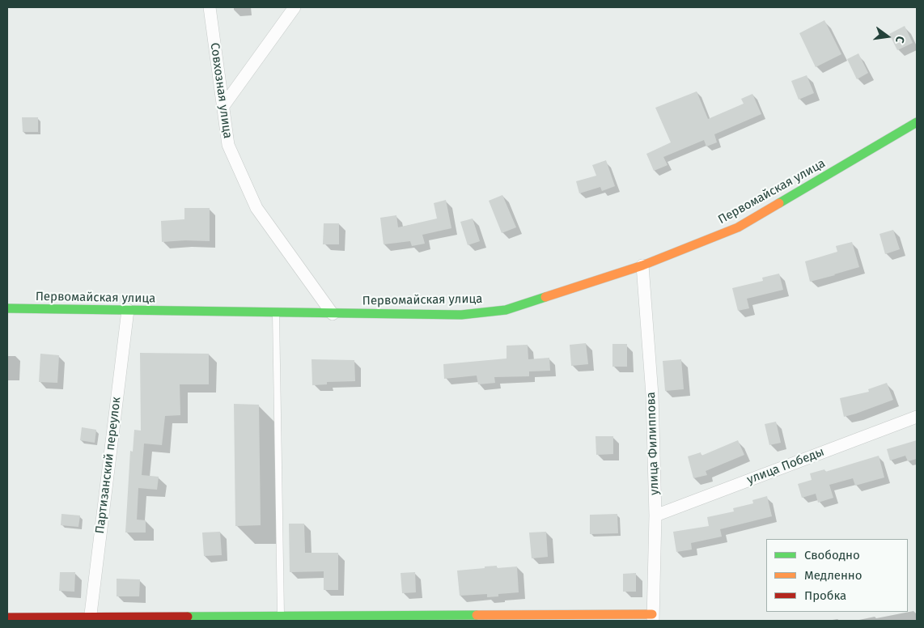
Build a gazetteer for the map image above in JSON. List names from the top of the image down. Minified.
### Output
{"streets":{"main road":["Первомайская улица"],"street":["Совхозная улица","улица Филиппова","Партизанский переулок","улица Победы"]},"crossings":[["Совхозная улица","Первомайская улица"],["Первомайская улица","улица Филиппова"],["Первомайская улица","Партизанский переулок"],["улица Филиппова","улица Победы"]],"legend":["Свободно","Медленно","Пробка"],"north":"right"}
